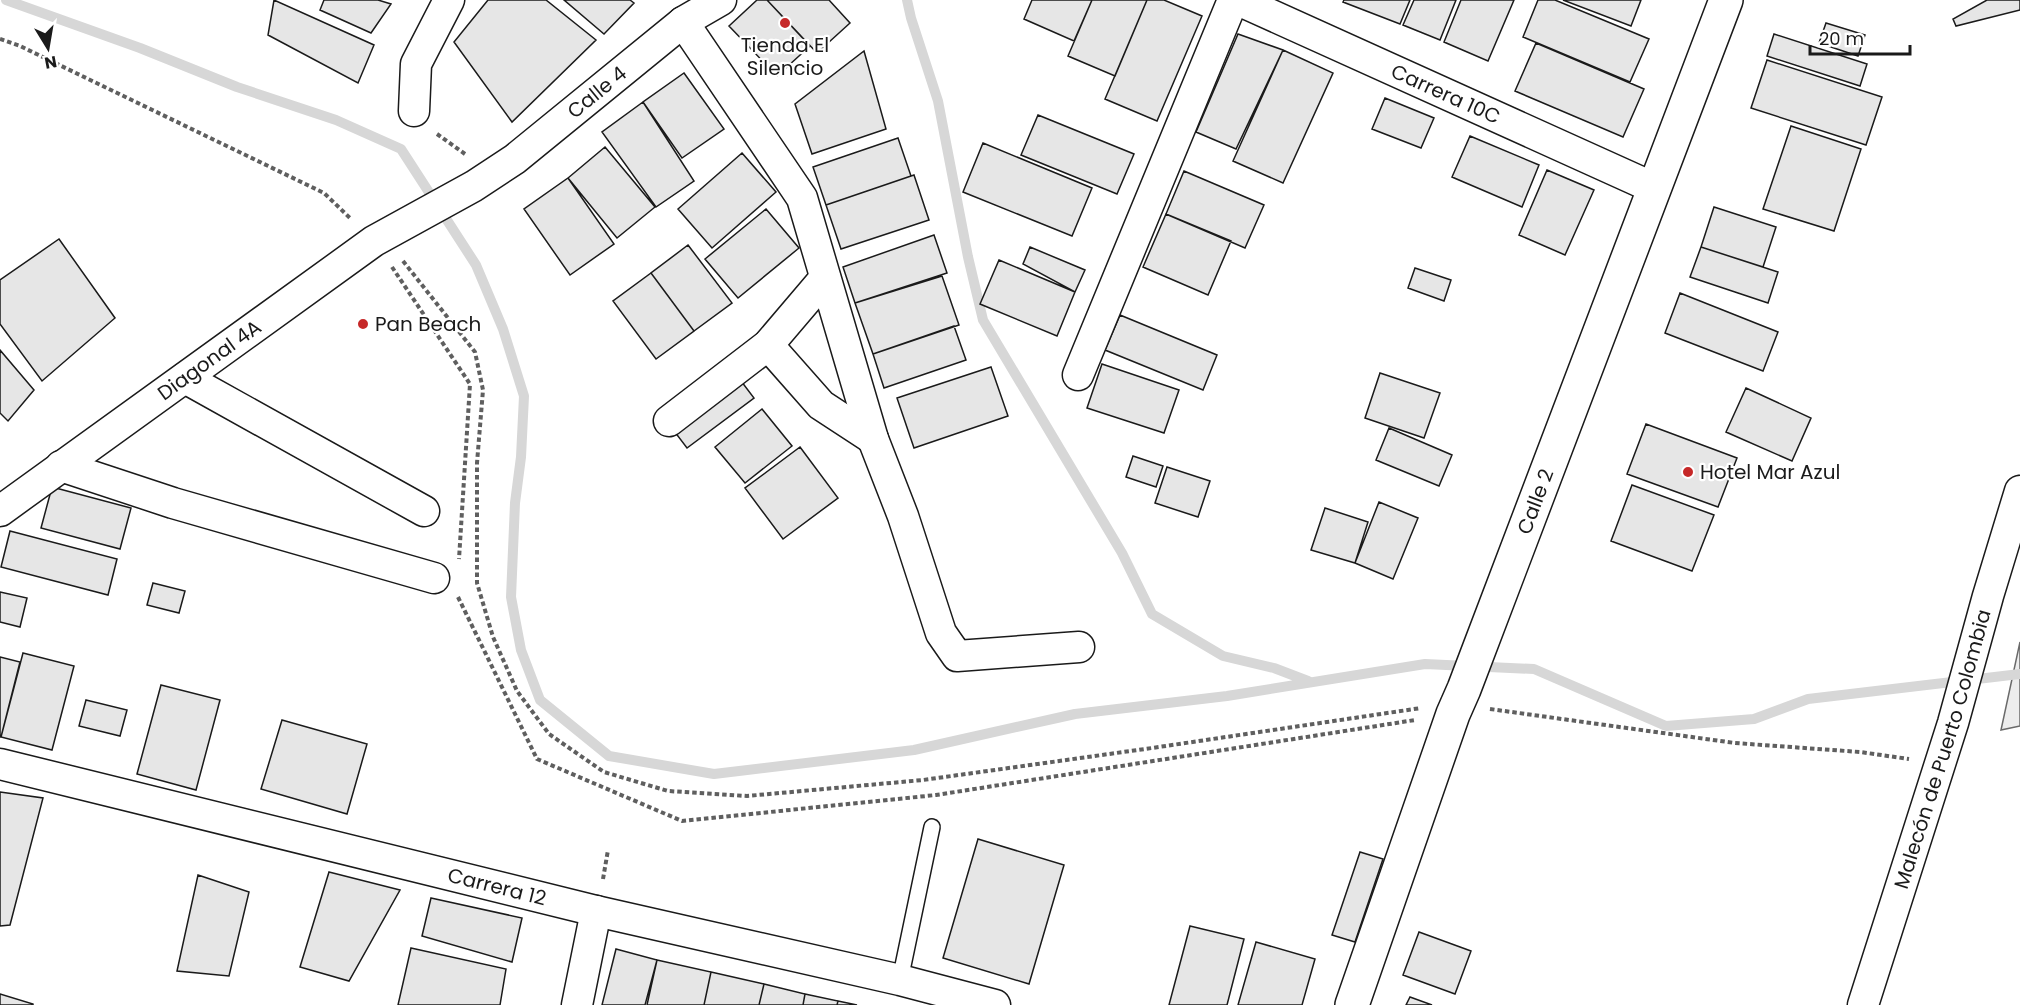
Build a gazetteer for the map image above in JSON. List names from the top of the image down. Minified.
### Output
{"streets":{"street":["Calle 4","Carrera 10C","Diagonal 4A","Calle 2","Malecón de Puerto Colombia","Carrera 12"]},"crossings":[["Calle 4","Diagonal 4A"],["Carrera 10C","Calle 2"]],"places":["Tienda El Silencio","Pan Beach","Hotel Mar Azul"],"scale_bar":"20 m","north":"bottom"}
